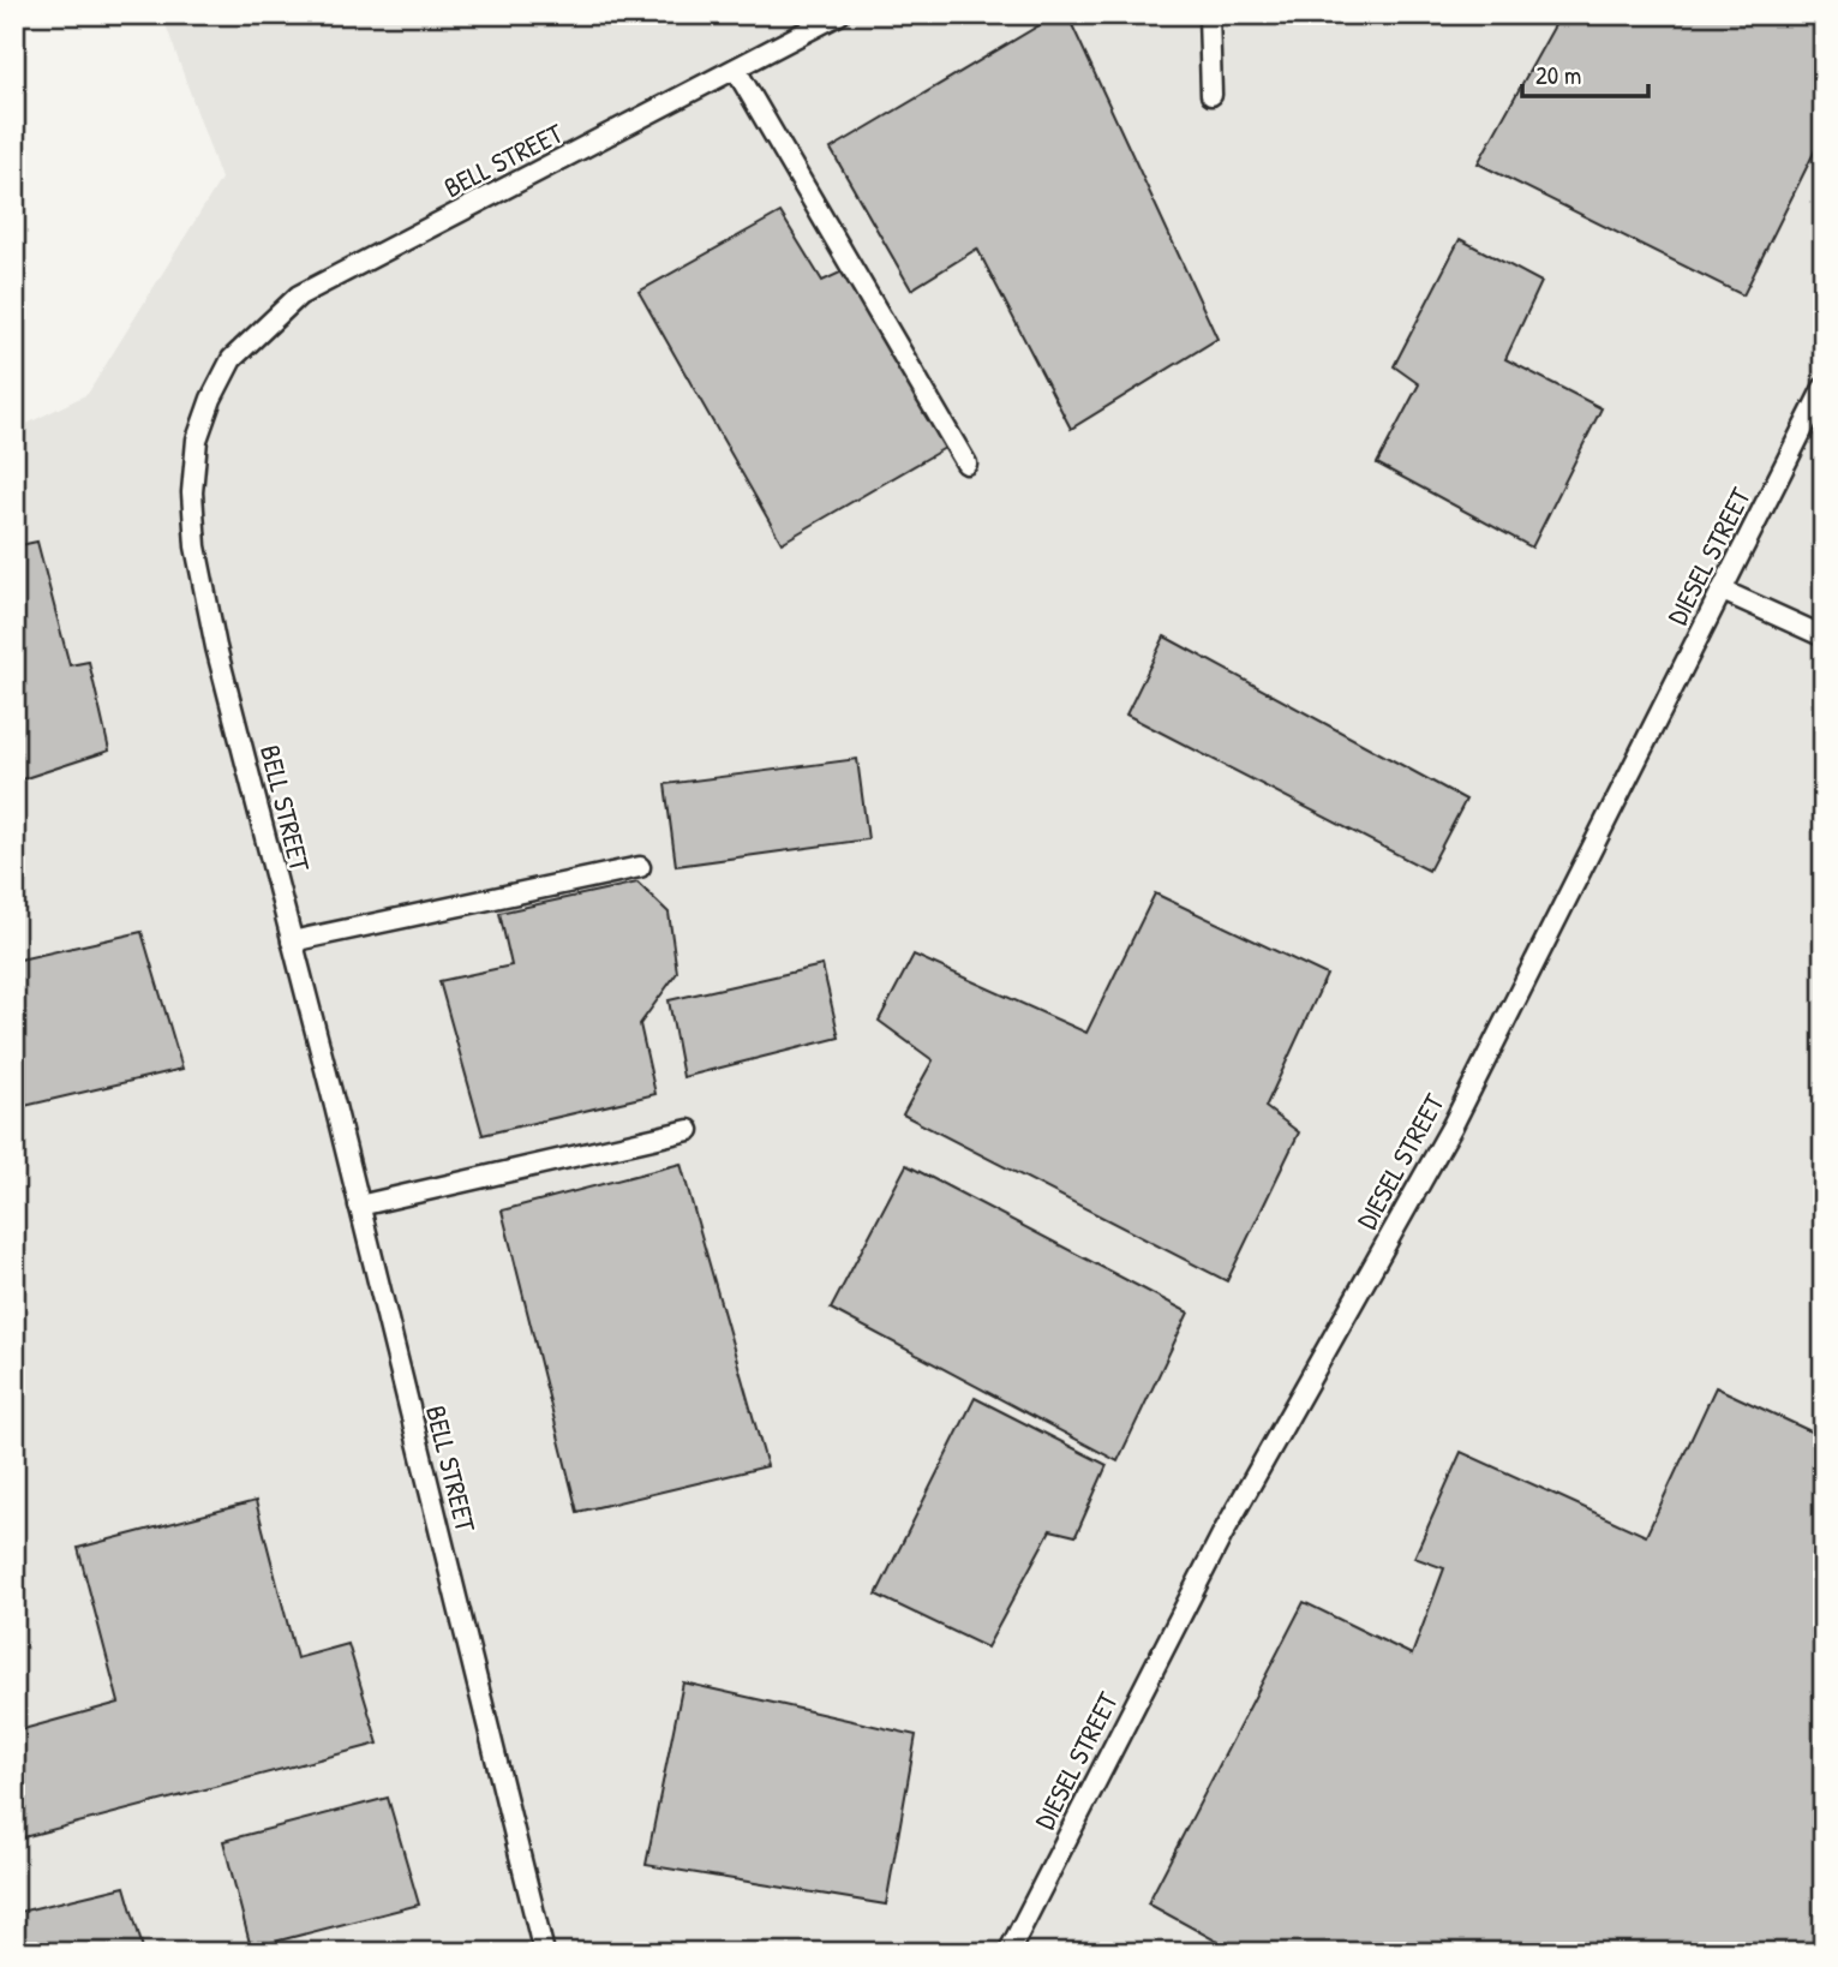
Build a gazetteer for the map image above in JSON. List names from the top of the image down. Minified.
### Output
{"streets":{"lane":["BELL STREET","DIESEL STREET"]},"scale_bar":"20 m"}
